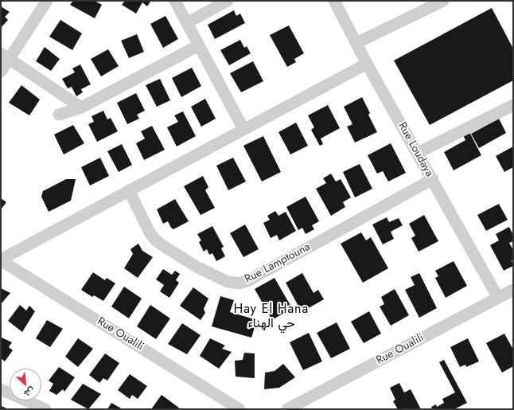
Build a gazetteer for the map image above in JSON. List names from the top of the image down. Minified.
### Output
{"streets":{"street":["Rue Loudaya","Rue Lamptouna","Rue Oualili"]},"crossings":[["Rue Loudaya","Rue Lamptouna"],["Rue Loudaya","Rue Oualili"]],"districts":["Hay El Hana حي الهناء"],"north":"bottom right"}
